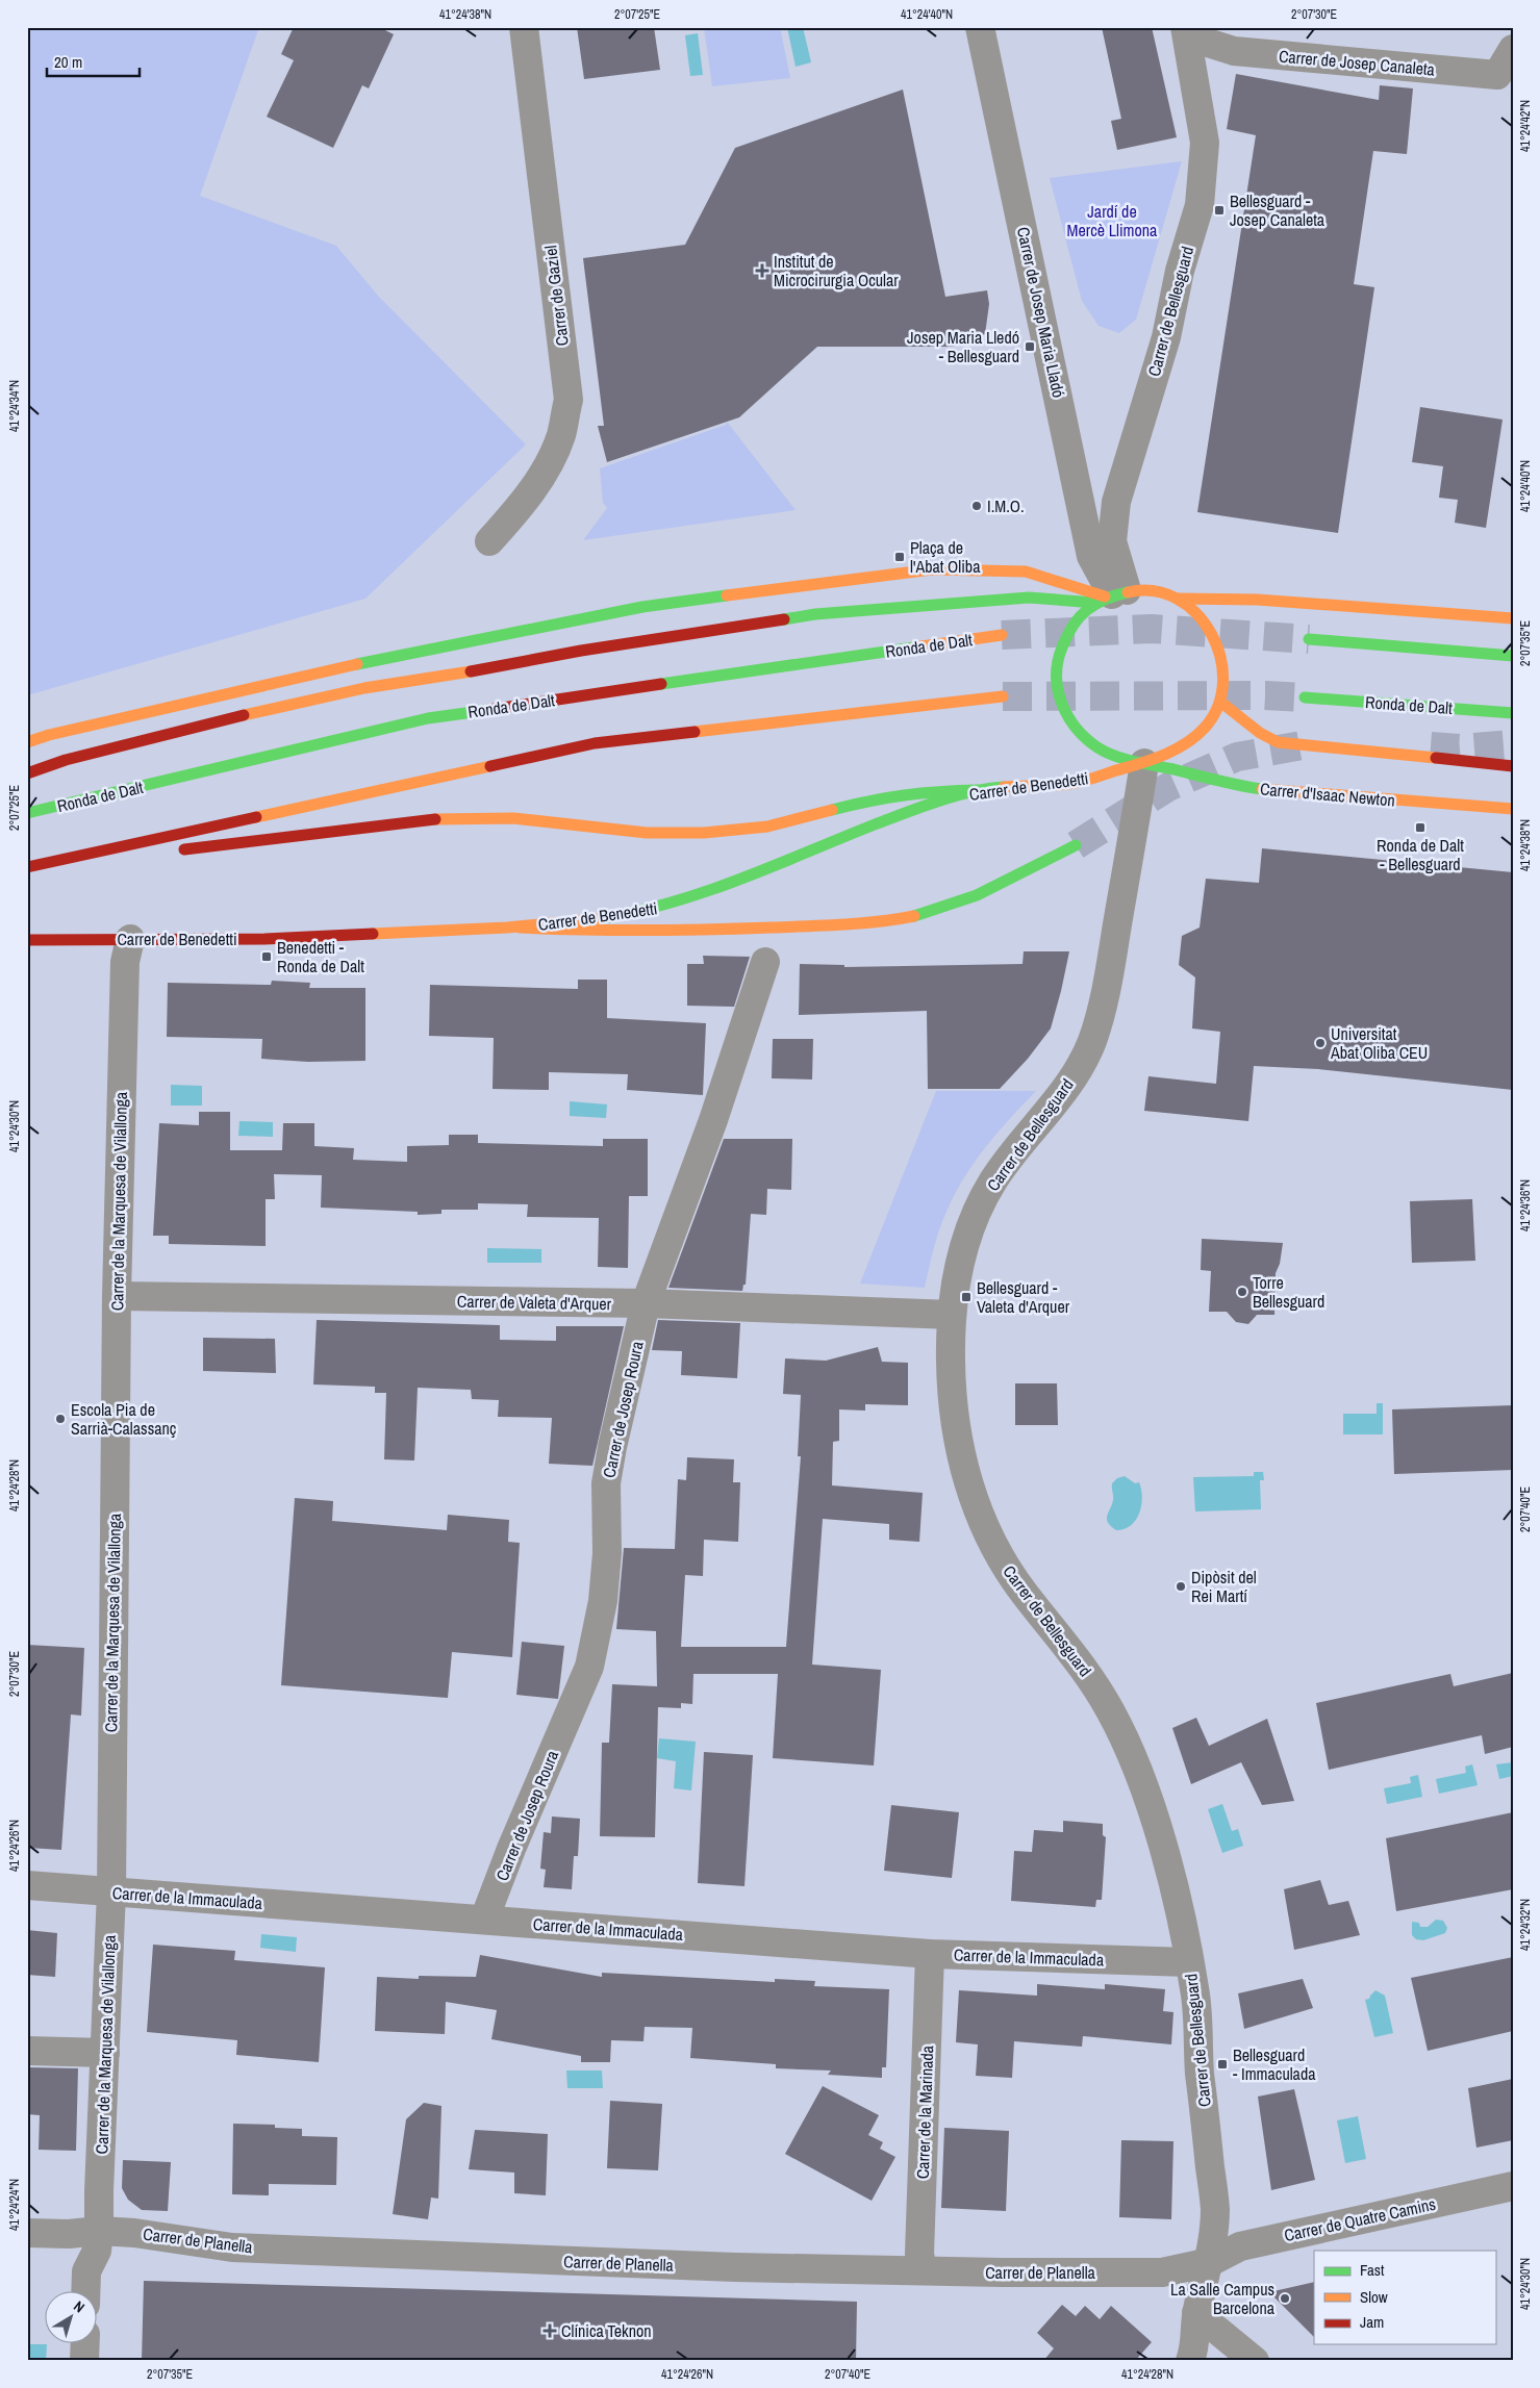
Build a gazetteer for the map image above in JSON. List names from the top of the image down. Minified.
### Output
{"streets":{"main road":["Ronda de Dalt","Carrer de Benedetti","Carrer d'Isaac Newton"],"street":["Carrer de Josep Canaleta","Carrer de Gaziel","Carrer de Bellesguard","Carrer de Josep Maria Lladó","Carrer de la Marquesa de Vilallonga","Carrer de Valeta d'Arquer","Carrer de Josep Roura","Carrer de la Immaculada","Carrer de la Marinada","Carrer de Quatre Camins","Carrer de Planella"]},"crossings":[["Carrer de Josep Canaleta","Carrer de Bellesguard"],["Carrer de Bellesguard","Carrer de Josep Maria Lladó"],["Carrer de Bellesguard","Carrer de Benedetti"],["Carrer de Bellesguard","Carrer d'Isaac Newton"],["Carrer de Bellesguard","Carrer de Valeta d'Arquer"],["Carrer de Bellesguard","Carrer de la Immaculada"],["Carrer de Bellesguard","Carrer de Quatre Camins"],["Carrer de Bellesguard","Carrer de Planella"],["Carrer de Josep Maria Lladó","Carrer de Benedetti"],["Carrer de Josep Maria Lladó","Carrer d'Isaac Newton"],["Carrer de Benedetti","Carrer d'Isaac Newton"],["Carrer de Benedetti","Carrer de la Marquesa de Vilallonga"],["Carrer de la Marquesa de Vilallonga","Carrer de Valeta d'Arquer"],["Carrer de la Marquesa de Vilallonga","Carrer de la Immaculada"],["Carrer de la Marquesa de Vilallonga","Carrer de Planella"],["Carrer de Valeta d'Arquer","Carrer de Josep Roura"],["Carrer de Josep Roura","Carrer de la Immaculada"],["Carrer de la Immaculada","Carrer de la Marinada"],["Carrer de la Marinada","Carrer de Planella"],["Carrer de Quatre Camins","Carrer de Planella"]],"parks":["Jardí de Mercè Llimona"],"places":{"transit":["Bellesguard - Josep Canaleta","Josep Maria Lledó - Bellesguard","Plaça de l'Abat Oliba","Ronda de Dalt - Bellesguard","Benedetti - Ronda de Dalt","Bellesguard - Valeta d'Arquer","Bellesguard - Immaculada"],"health":["Institut de Microcirurgia Ocular","Clínica Teknon"],"other":["I.M.O.","Universitat Abat Oliba CEU","Torre Bellesguard","Escola Pia de Sarrià-Calassanç","Dipòsit del Rei Martí","La Salle Campus Barcelona"]},"legend":["Fast","Slow","Jam"],"scale_bar":"20 m","north":"top right","coordinates":["41°24'38\"N","2°07'25\"E","41°24'40\"N","2°07'30\"E","41°24'42\"N","41°24'34\"N","2°07'35\"E","41°24'30\"N","41°24'36\"N","41°24'28\"N","2°07'40\"E","41°24'26\"N","41°24'32\"N","41°24'24\"N"]}
